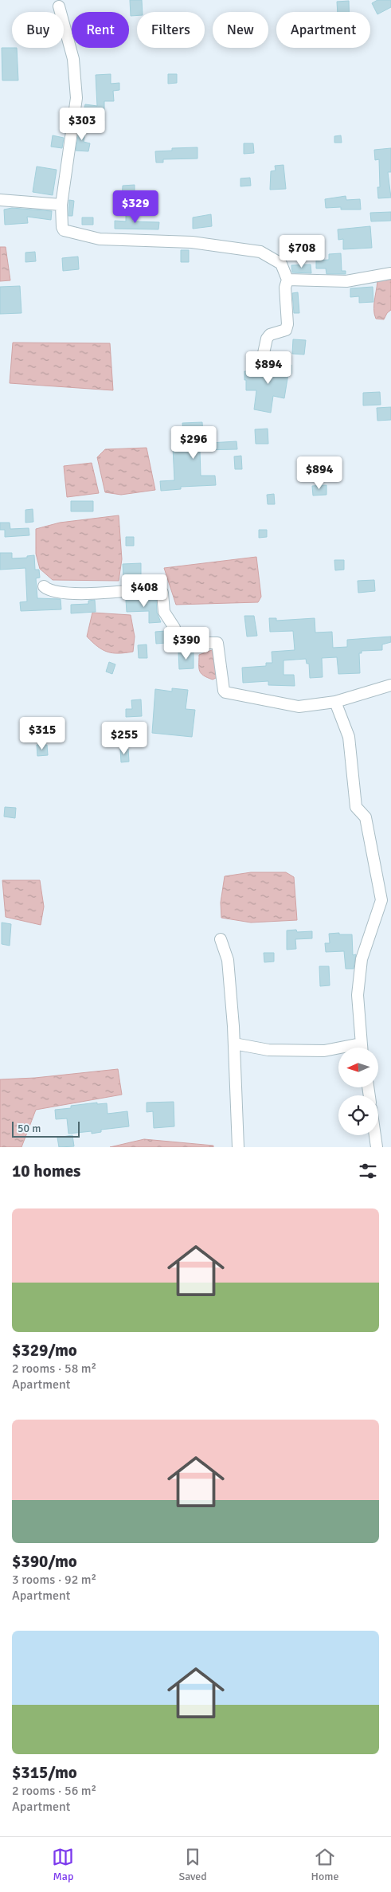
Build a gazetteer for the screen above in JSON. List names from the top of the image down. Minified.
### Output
{"scale_bar":"50 m","north":"left","page":{"chip":["Buy","Rent","Filters","New","Apartment"],"price":["$303","$329","$708","$894","$296","$894","$408","$390","$315","$255"],"scale":"50 m","heading":"10 homes","list":[{"name":"$329/mo","note":"2 rooms · 58 m² · Apartment"},{"name":"$390/mo","note":"3 rooms · 92 m² · Apartment"},{"name":"$315/mo","note":"2 rooms · 56 m² · Apartment"}],"tabs":["Map","Saved","Home"]}}
